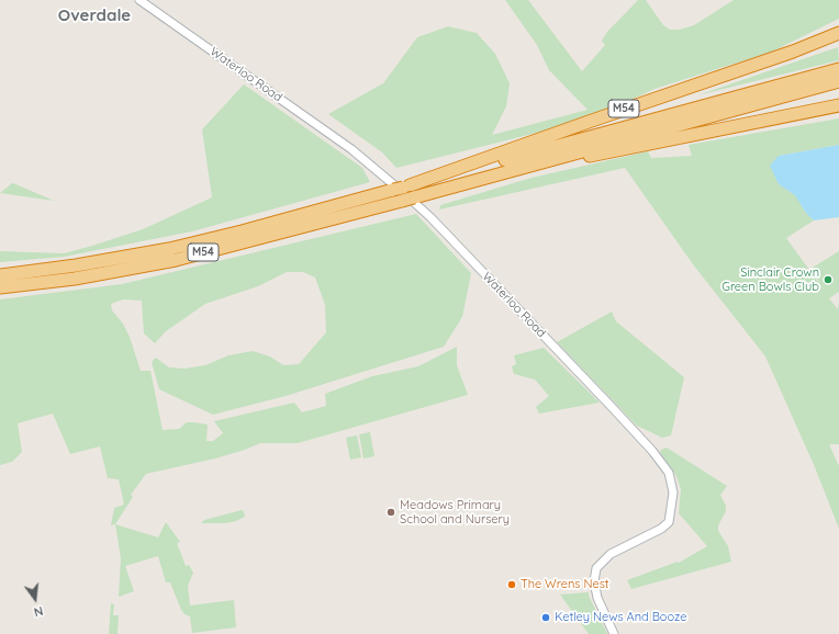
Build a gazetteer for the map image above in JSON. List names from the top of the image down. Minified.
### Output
{"streets":{"highway":["M54"],"street":["Waterloo Road"]},"districts":["Overdale"],"places":["Sinclair Crown Green Bowls Club","Meadows Primary School and Nursery","The Wrens Nest","Ketley News And Booze"],"north":"bottom"}
